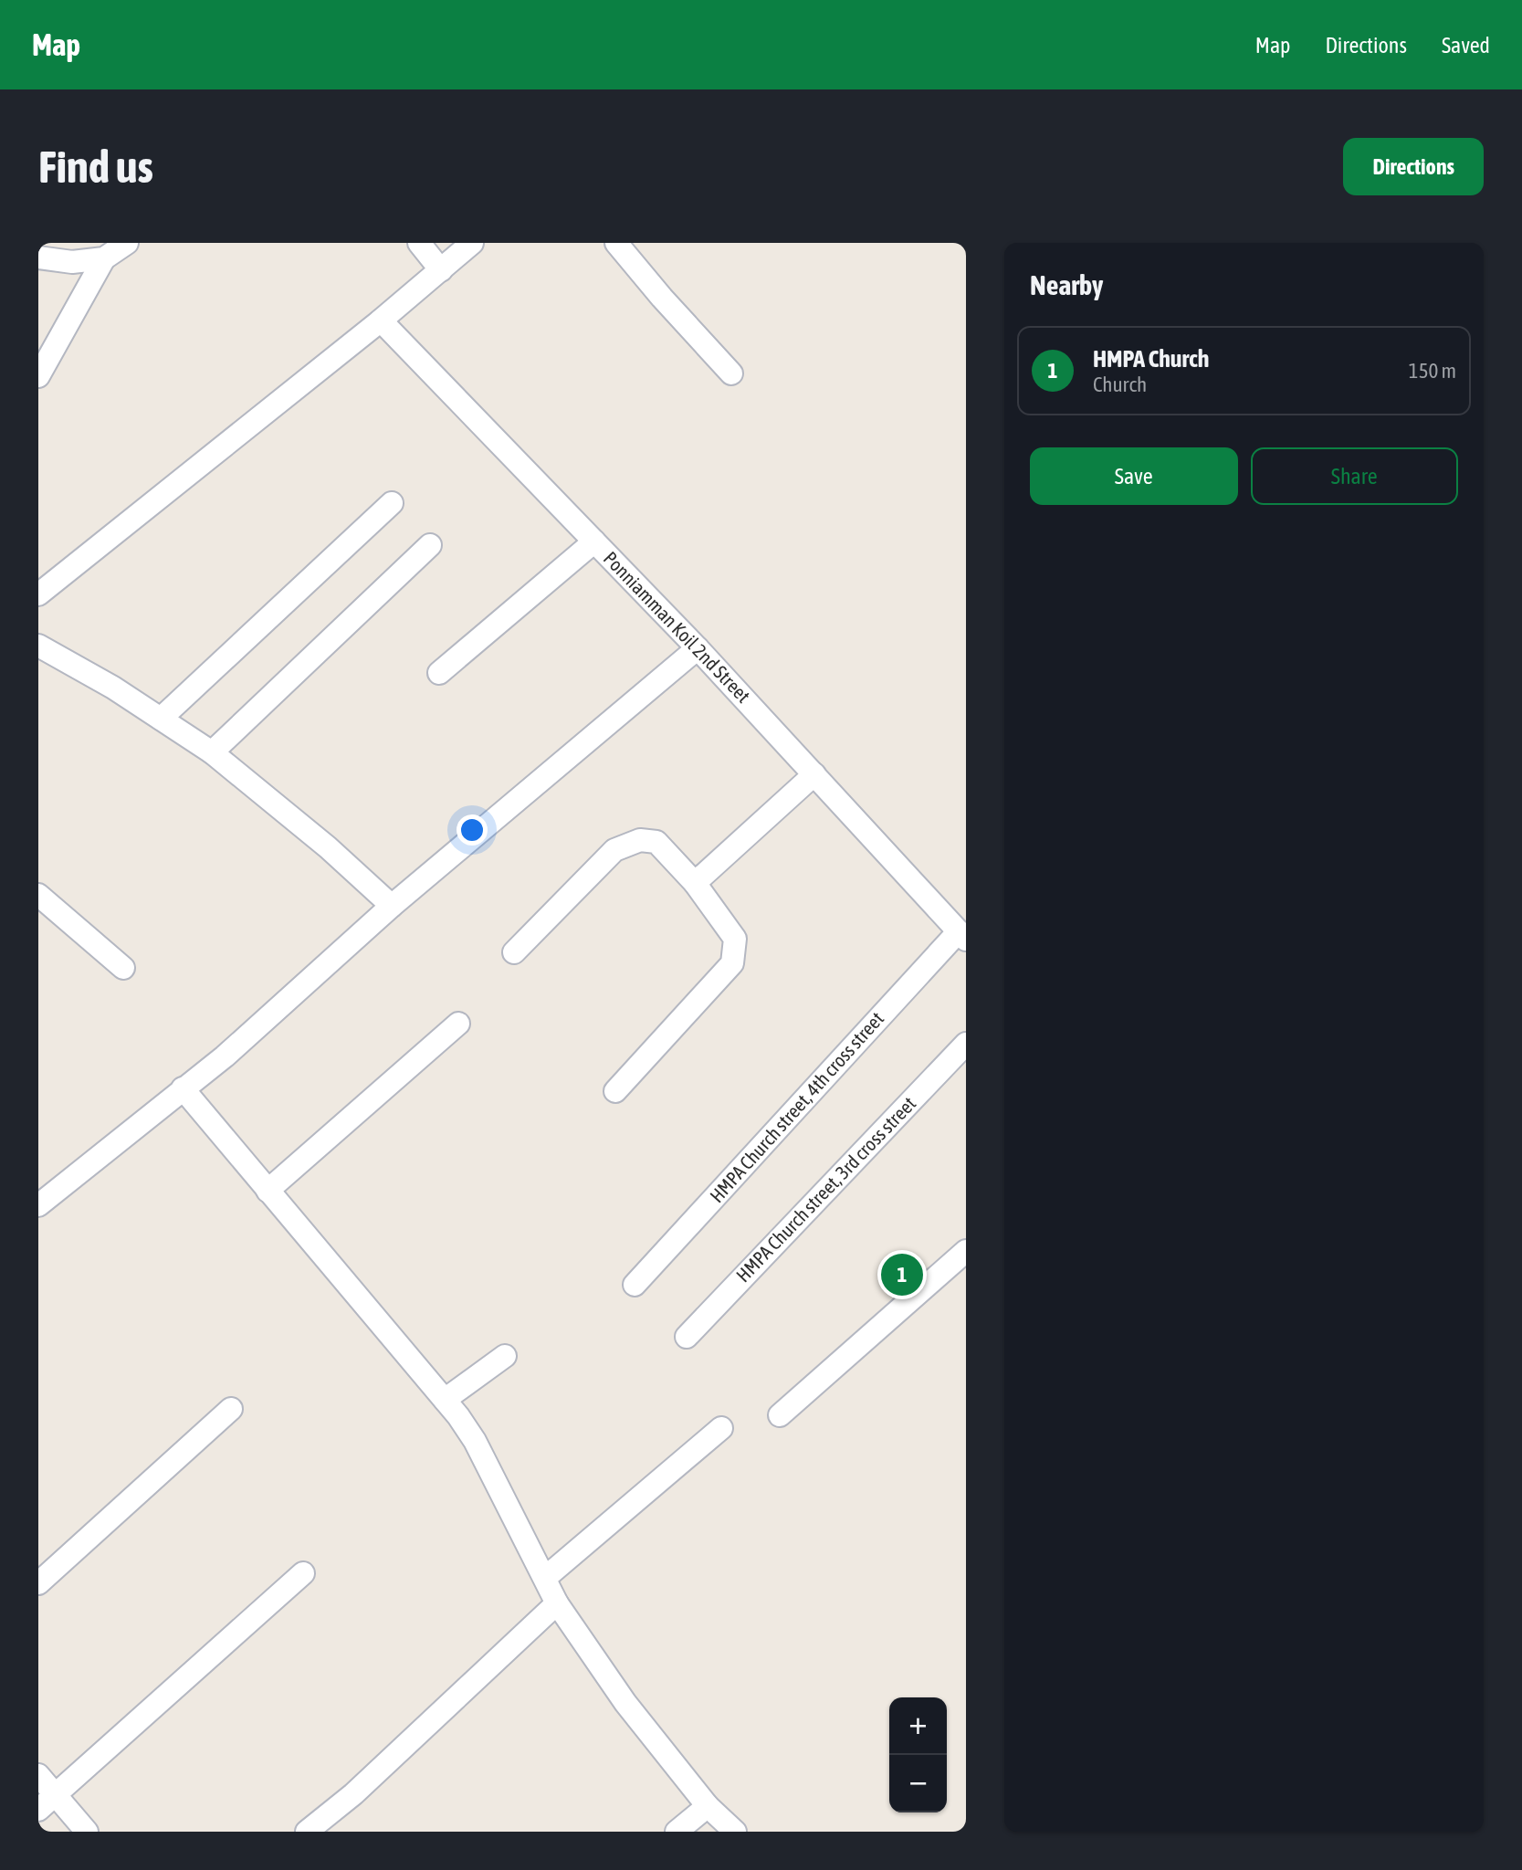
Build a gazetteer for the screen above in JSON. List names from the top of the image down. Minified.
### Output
{"streets":{"street":["Ponniamman Koil 2nd Street","HMPA Church street, 4th cross street","HMPA Church street, 3rd cross street"]},"crossings":[["Ponniamman Koil 2nd Street","HMPA Church street, 4th cross street"]],"page":{"header":"Map","nav":["Map","Directions","Saved"],"buttons":["Directions",["Save","Share"]],"title":"Find us","heading":"Nearby","list":[{"mark":"1","name":"HMPA Church","note":"Church","value":"150 m"}],"pins":"1","map_buttons":["+","−"]}}
